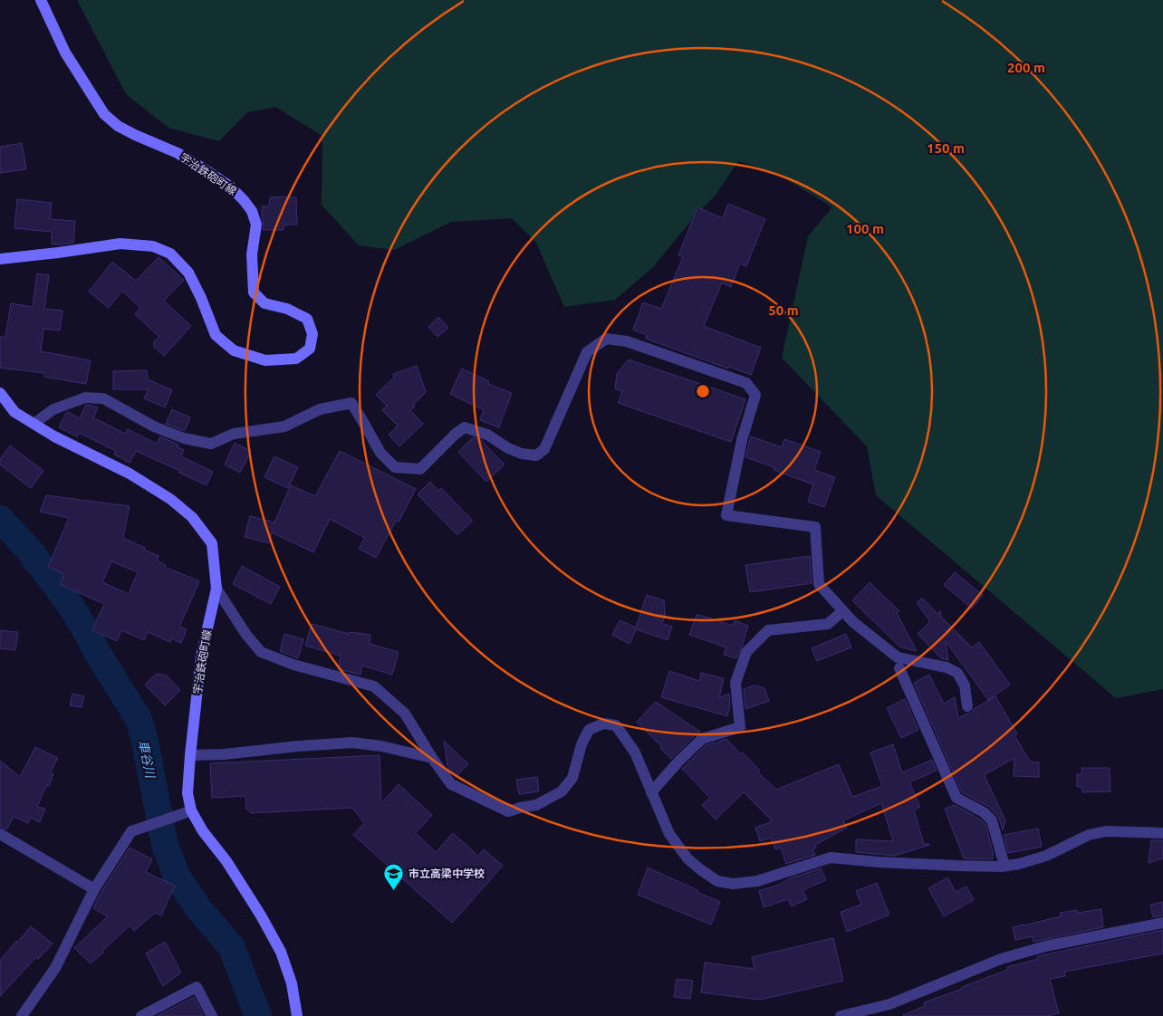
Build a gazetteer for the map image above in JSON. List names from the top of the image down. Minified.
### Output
{"streets":{"main road":["宇治鉄砲町線"]},"water":["車谷川"],"places":{"school or university":["市立高梁中学校"]},"rings":["200 m","150 m","100 m","50 m"]}
